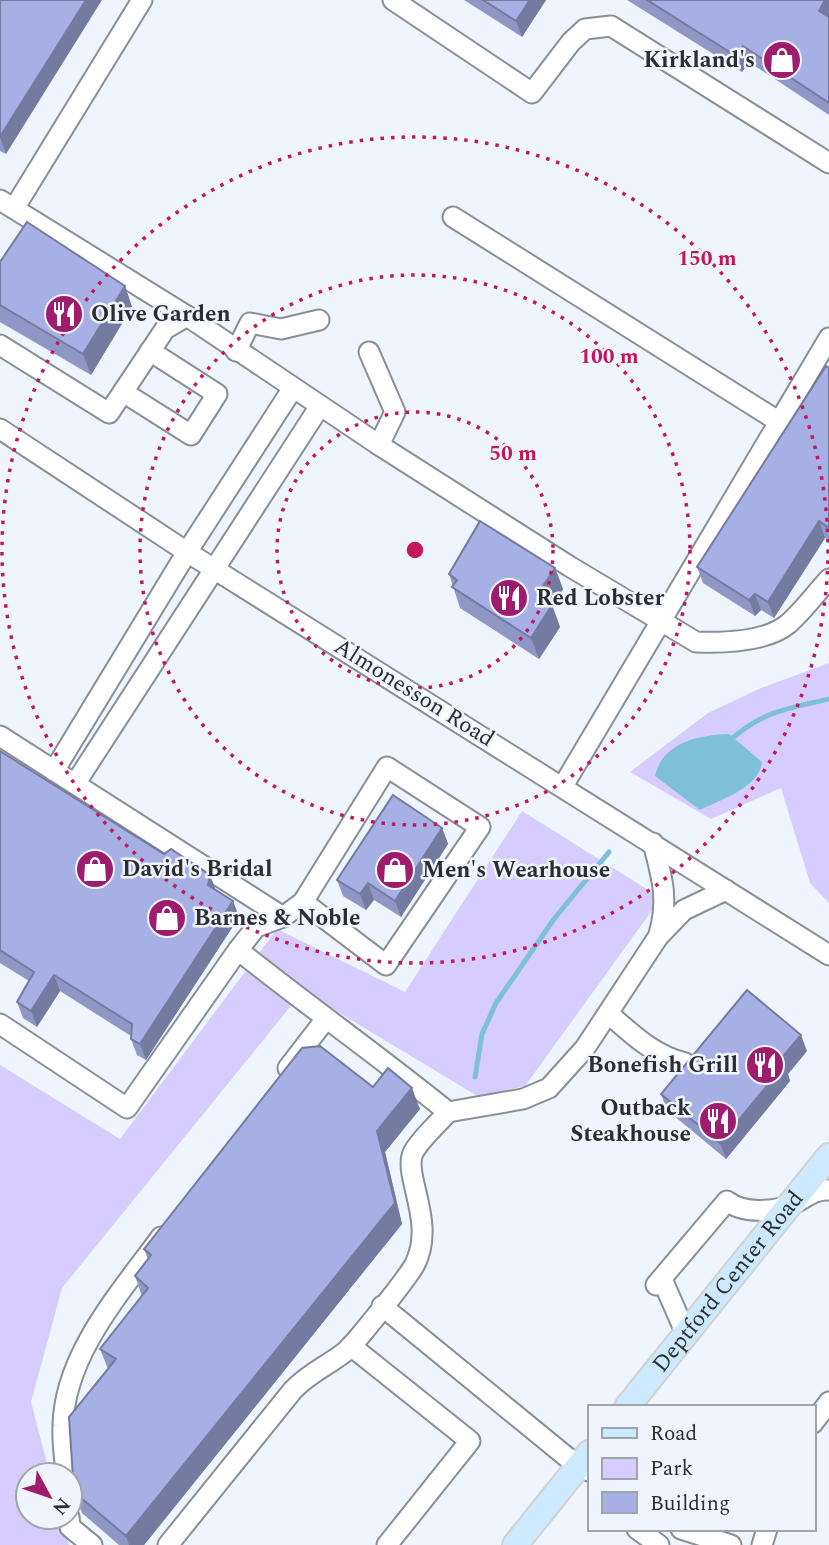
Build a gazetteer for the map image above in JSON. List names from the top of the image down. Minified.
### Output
{"streets":{"main road":["Deptford Center Road"],"street":["Almonesson Road"]},"places":{"shop":["Kirkland's","David's Bridal","Men's Wearhouse","Barnes & Noble"],"restaurant":["Olive Garden","Red Lobster","Bonefish Grill","Outback Steakhouse"]},"legend":["Road","Park","Building"],"north":"bottom right","rings":["150 m","100 m","50 m"]}
